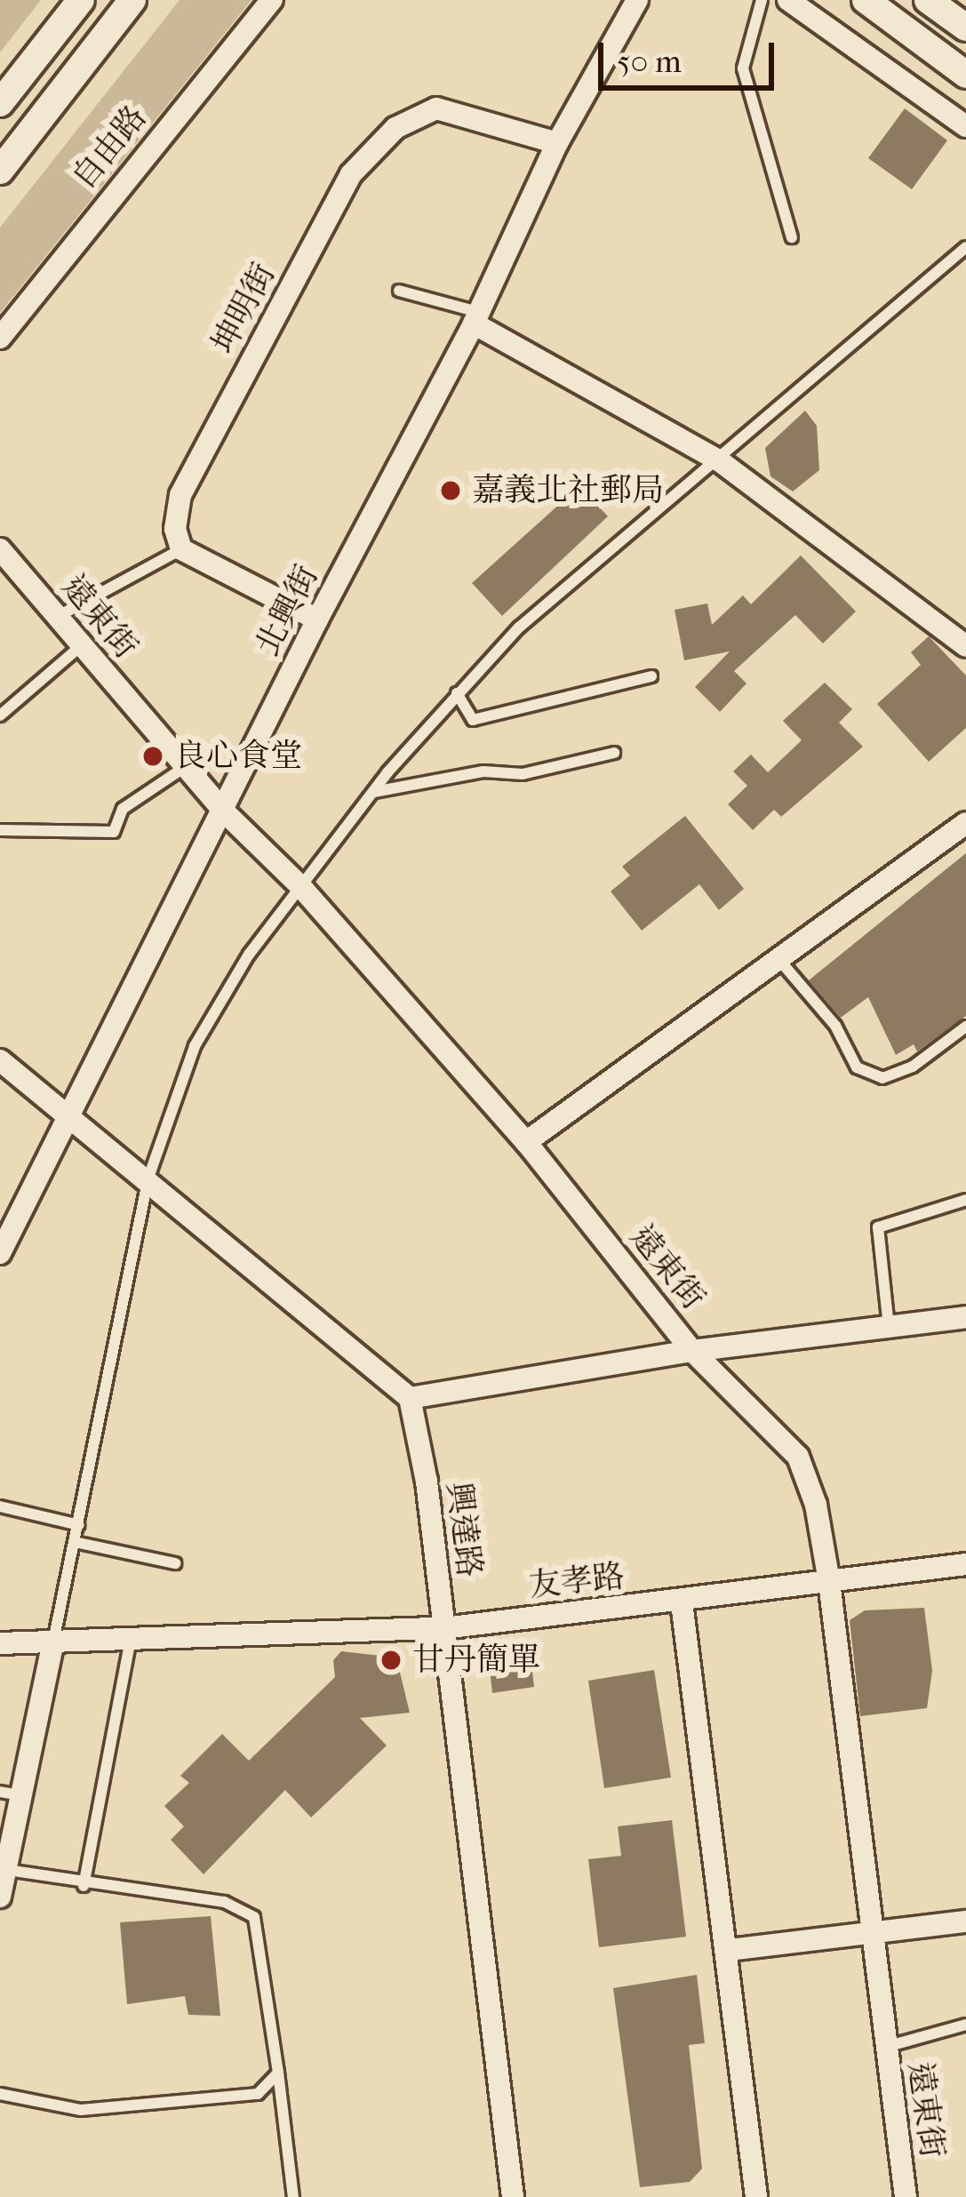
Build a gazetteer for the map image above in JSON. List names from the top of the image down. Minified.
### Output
{"streets":{"street":["自由路","坤明街","北興街","遠東街","興達路","友孝路"]},"crossings":[["坤明街","北興街"],["北興街","遠東街"],["遠東街","友孝路"],["興達路","友孝路"]],"places":["嘉義北社郵局","良心食堂","甘丹簡單"],"scale_bar":"50 m"}
